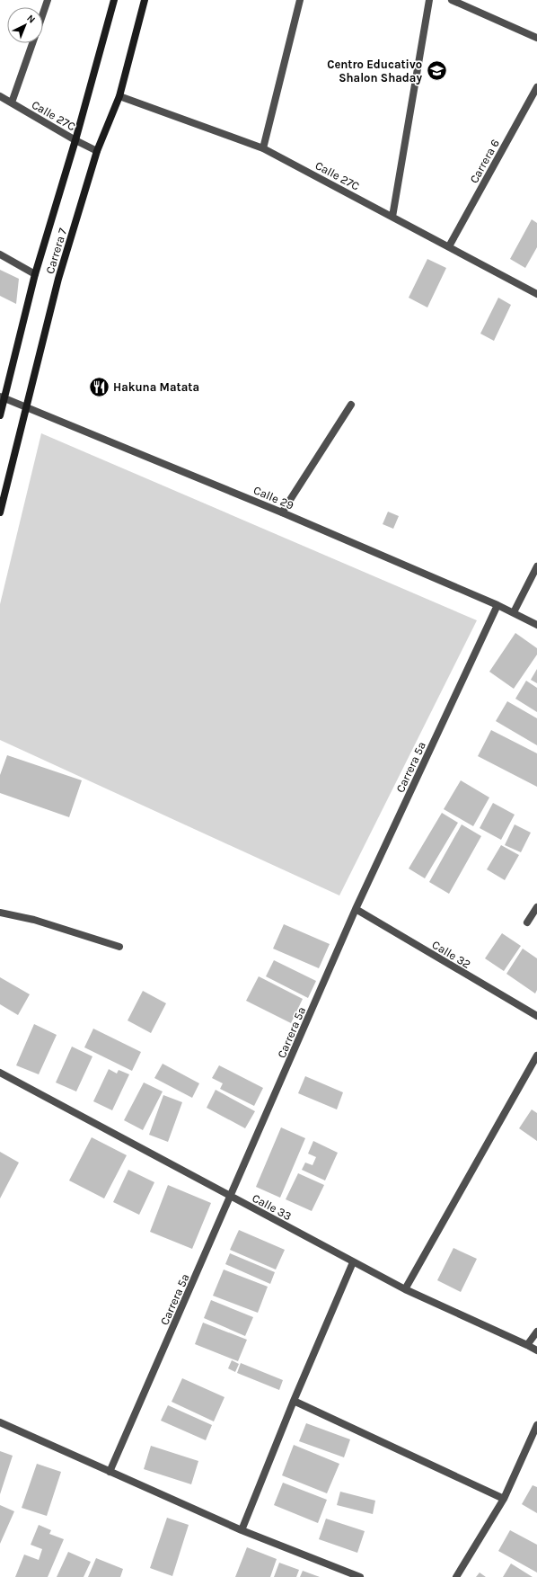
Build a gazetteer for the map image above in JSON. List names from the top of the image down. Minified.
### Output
{"streets":{"main road":["Carrera 7"],"street":["Calle 27C","Carrera 6","Calle 29","Carrera 5a","Calle 32","Calle 33"]},"crossings":[["Calle 27C","Carrera 6"],["Calle 27C","Carrera 7"],["Carrera 7","Calle 29"],["Calle 29","Carrera 5a"],["Carrera 5a","Calle 32"],["Carrera 5a","Calle 33"]],"places":{"school or university":["Centro Educativo Shalon Shaday"],"restaurant":["Hakuna Matata"]},"north":"top right"}
